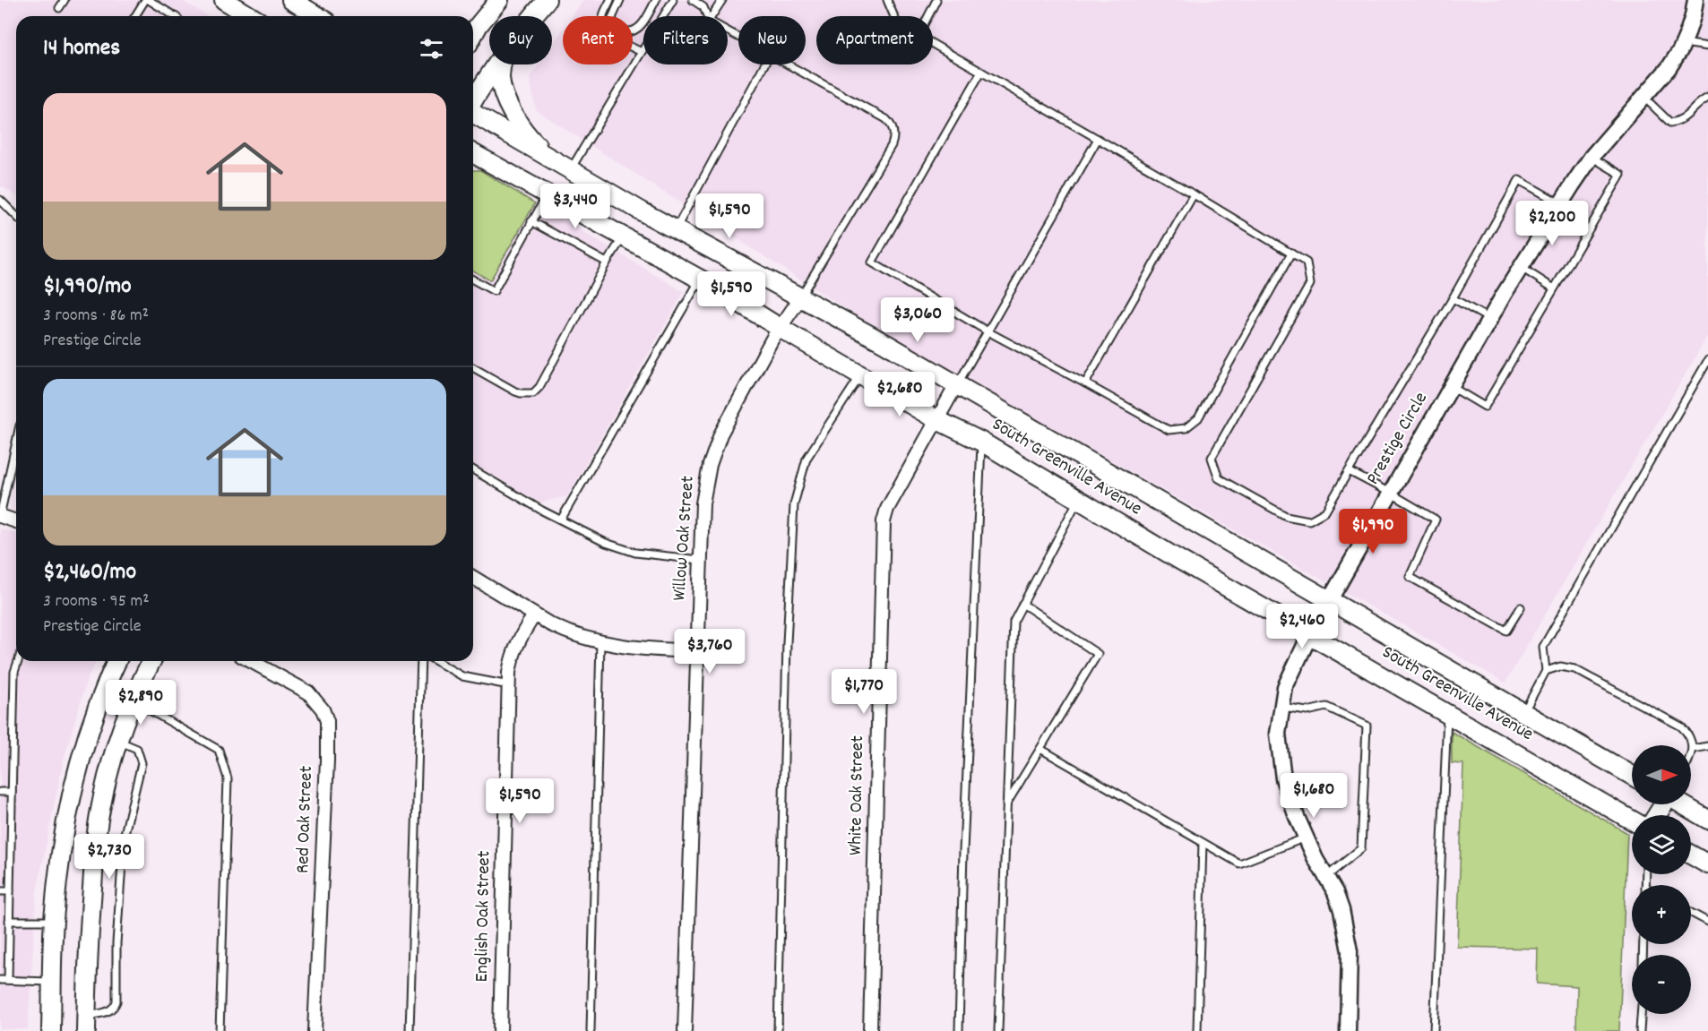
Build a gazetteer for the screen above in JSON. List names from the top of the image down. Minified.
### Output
{"streets":{"main road":["South Greenville Avenue"],"street":["Prestige Circle","Willow Oak Street","White Oak Street","Red Oak Street","English Oak Street"]},"crossings":[["Prestige Circle","South Greenville Avenue"],["South Greenville Avenue","Willow Oak Street"],["South Greenville Avenue","White Oak Street"]],"north":"right","page":{"chip":["Buy","Rent","Filters","New","Apartment"],"heading":"14 homes","list":[{"name":"$1,990/mo","note":"3 rooms · 86 m² · Prestige Circle"},{"name":"$2,460/mo","note":"3 rooms · 95 m² · Prestige Circle"}],"price":["$3,440","$1,590","$2,200","$1,590","$3,060","$2,680","$1,990","$2,460","$3,760","$1,770","$2,890","$1,680","$1,590","$2,730"],"map_buttons":["+","−"]}}
